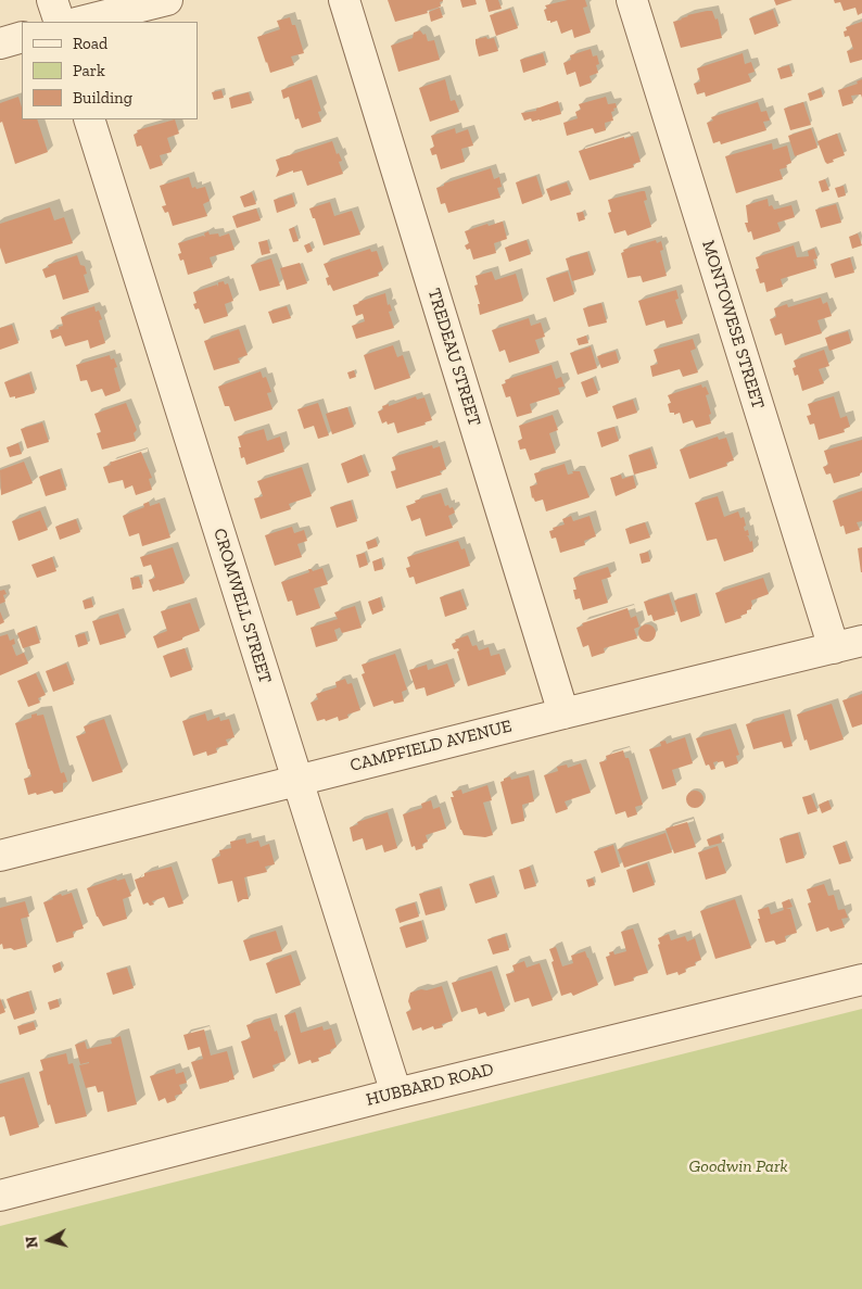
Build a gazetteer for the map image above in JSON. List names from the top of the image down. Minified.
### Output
{"streets":{"street":["MONTOWESE STREET","TREDEAU STREET","CROMWELL STREET","CAMPFIELD AVENUE","HUBBARD ROAD"]},"crossings":[["MONTOWESE STREET","CAMPFIELD AVENUE"],["TREDEAU STREET","CAMPFIELD AVENUE"],["CROMWELL STREET","CAMPFIELD AVENUE"],["CROMWELL STREET","HUBBARD ROAD"]],"parks":["Goodwin Park"],"legend":["Road","Park","Building"],"north":"left"}
